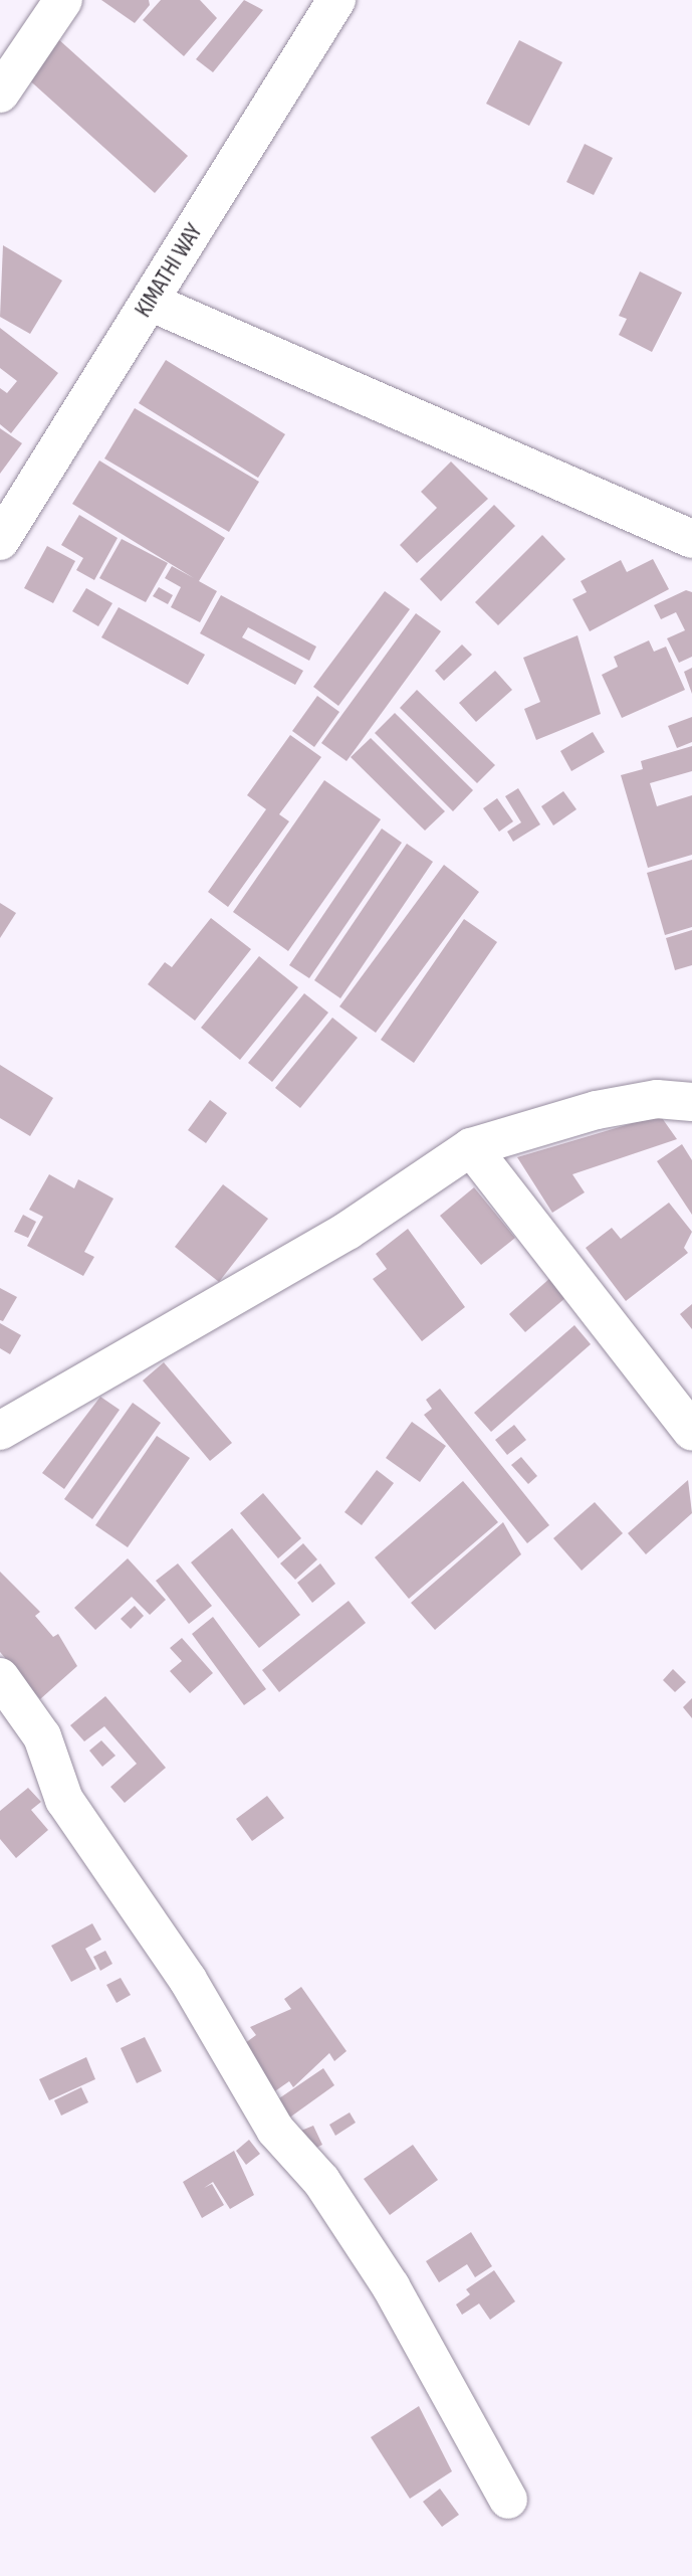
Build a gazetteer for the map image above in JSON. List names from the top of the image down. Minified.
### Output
{"streets":{"street":["KIMATHI WAY"]}}
